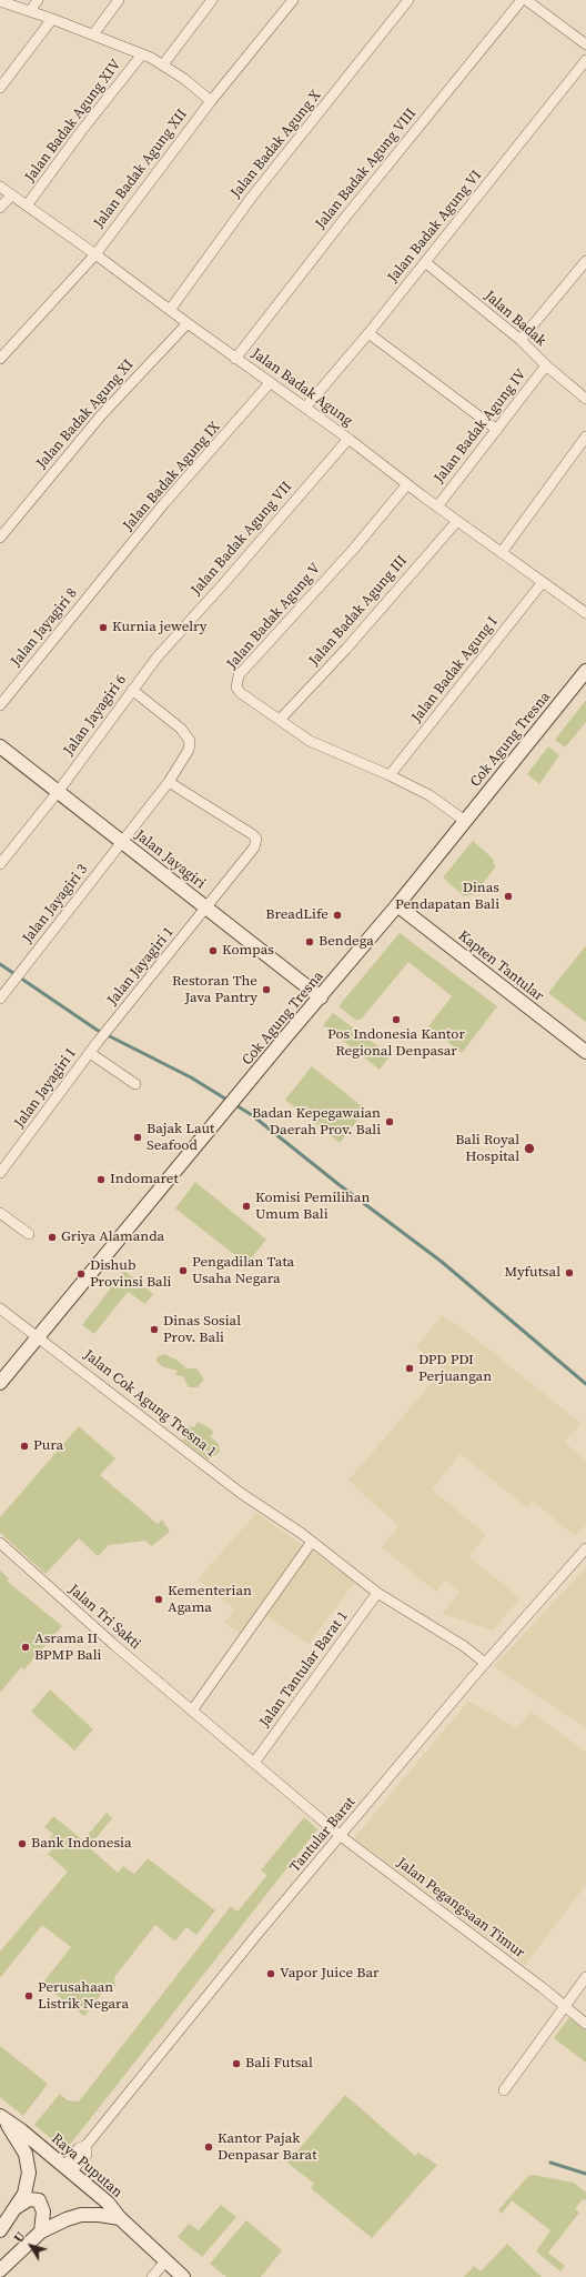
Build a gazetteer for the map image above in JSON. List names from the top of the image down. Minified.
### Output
{"streets":{"main road":["Cok Agung Tresna","Jalan Jayagiri","Kapten Tantular","Raya Puputan"],"street":["Jalan Badak Agung XIV","Jalan Badak Agung X","Jalan Badak Agung XII","Jalan Badak Agung VIII","Jalan Badak Agung VI","Jalan Badak","Jalan Badak Agung","Jalan Badak Agung XI","Jalan Badak Agung IV","Jalan Badak Agung IX","Jalan Badak Agung VII","Jalan Badak Agung III","Jalan Badak Agung V","Jalan Jayagiri 8","Jalan Badak Agung I","Jalan Jayagiri 6","Jalan Jayagiri 3","Jalan Jayagiri 1","Jalan Jayagiri I","Jalan Cok Agung Tresna 1","Jalan Tri Sakti","Jalan Tantular Barat 1","Tantular Barat","Jalan Pegangsaan Timur"]},"crossings":[["Jalan Badak Agung XIV","Jalan Badak Agung"],["Jalan Badak Agung X","Jalan Badak Agung"],["Jalan Badak Agung XII","Jalan Badak Agung"],["Jalan Badak Agung VIII","Jalan Badak Agung"],["Jalan Badak Agung VI","Jalan Badak"],["Jalan Badak Agung VI","Jalan Badak Agung"],["Jalan Badak","Jalan Badak Agung IV"],["Jalan Badak Agung","Jalan Badak Agung XI"],["Jalan Badak Agung","Jalan Badak Agung IV"],["Jalan Badak Agung","Jalan Badak Agung IX"],["Jalan Badak Agung","Jalan Badak Agung VII"],["Jalan Badak Agung","Jalan Badak Agung III"],["Jalan Badak Agung","Jalan Badak Agung V"],["Jalan Badak Agung","Jalan Badak Agung I"],["Jalan Badak Agung IX","Jalan Jayagiri 8"],["Jalan Badak Agung VII","Jalan Jayagiri 6"],["Jalan Badak Agung III","Jalan Badak Agung V"],["Jalan Badak Agung V","Jalan Badak Agung I"],["Jalan Badak Agung V","Cok Agung Tresna"],["Jalan Jayagiri 6","Jalan Jayagiri"],["Jalan Jayagiri 6","Jalan Jayagiri 3"],["Cok Agung Tresna","Jalan Jayagiri"],["Cok Agung Tresna","Kapten Tantular"],["Cok Agung Tresna","Jalan Cok Agung Tresna 1"],["Jalan Jayagiri","Jalan Jayagiri 3"],["Jalan Jayagiri","Jalan Jayagiri 1"],["Jalan Jayagiri 3","Jalan Jayagiri 1"],["Jalan Jayagiri 1","Jalan Jayagiri I"],["Jalan Cok Agung Tresna 1","Jalan Tantular Barat 1"],["Jalan Cok Agung Tresna 1","Tantular Barat"],["Tantular Barat","Jalan Pegangsaan Timur"],["Tantular Barat","Raya Puputan"]],"places":["Kurnia jewelry","Dinas Pendapatan Bali","BreadLife","Bendega","Kompas","Restoran The Java Pantry","Pos Indonesia Kantor Regional Denpasar","Badan Kepegawaian Daerah Prov. Bali","Bajak Laut Seafood","Bali Royal Hospital","Indomaret","Komisi Pemilihan Umum Bali","Griya Alamanda","Pengadilan Tata Usaha Negara","Myfutsal","Dishub Provinsi Bali","Dinas Sosial Prov. Bali","DPD PDI Perjuangan","Pura","Kementerian Agama","Asrama II BPMP Bali","Bank Indonesia","Vapor Juice Bar","Perusahaan Listrik Negara","Bali Futsal","Kantor Pajak Denpasar Barat"],"north":"top left"}
